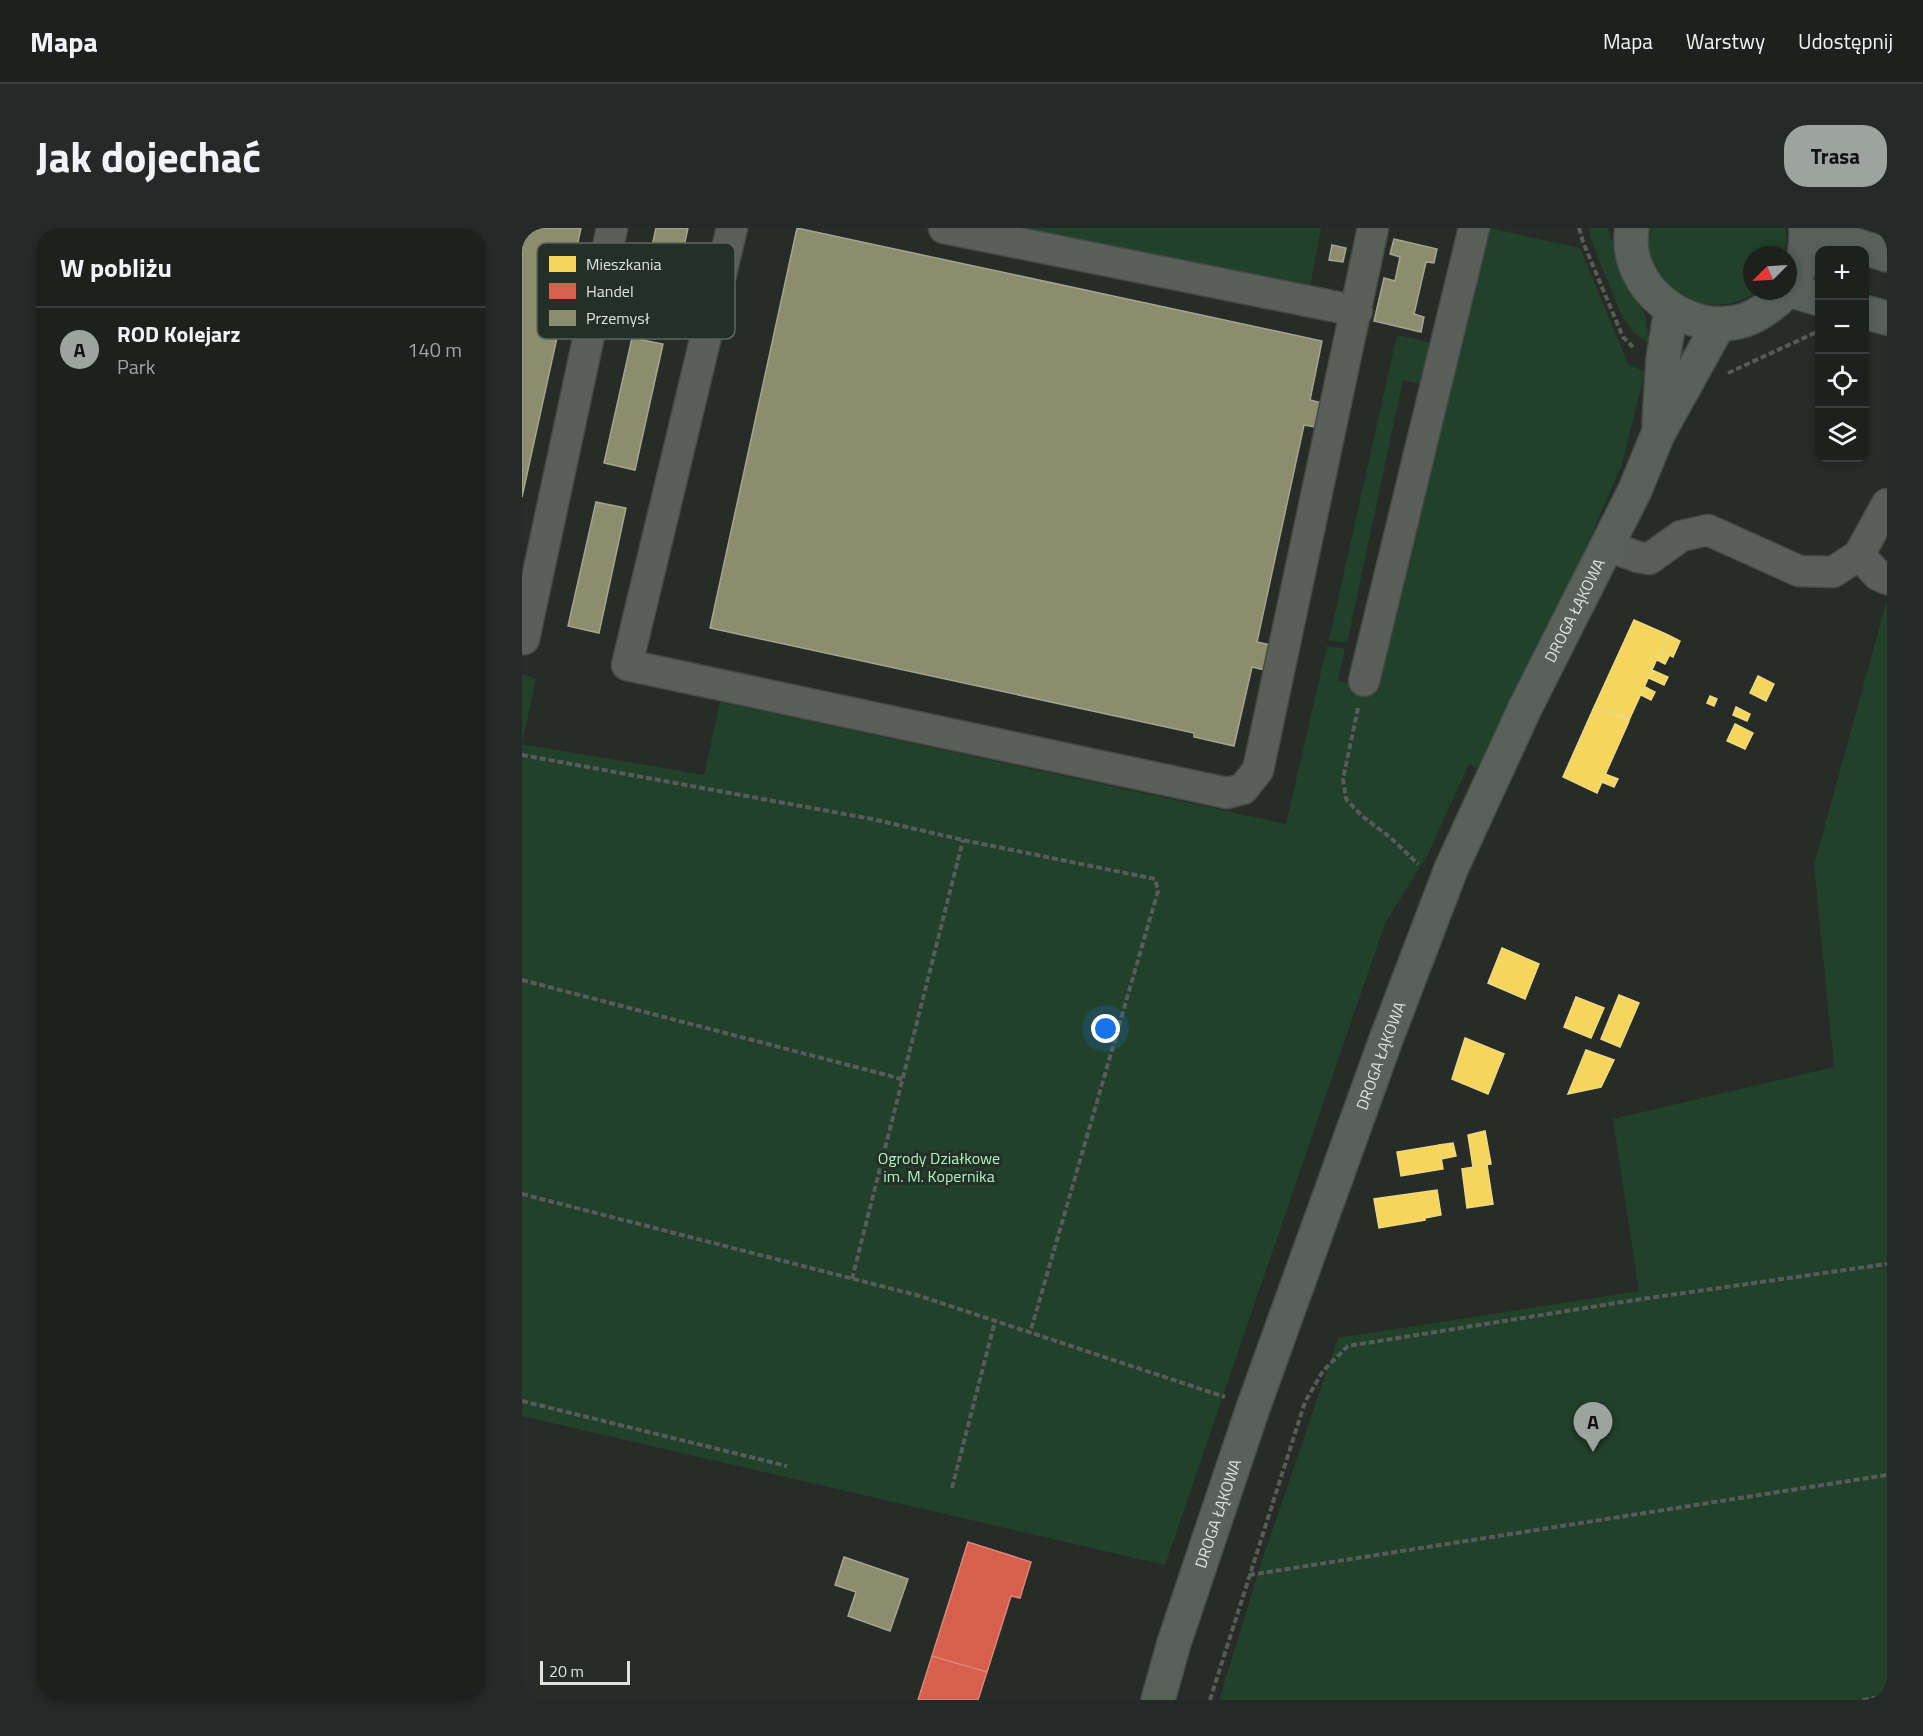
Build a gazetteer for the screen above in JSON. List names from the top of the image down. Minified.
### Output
{"streets":{"main road":["DROGA ŁĄKOWA"]},"parks":["Ogrody Działkowe im. M. Kopernika"],"legend":["Mieszkania","Handel","Przemysł"],"scale_bar":"20 m","north":"bottom left","page":{"header":"Mapa","nav":["Mapa","Warstwy","Udostępnij"],"title":"Jak dojechać","buttons":"Trasa","heading":"W pobliżu","map_buttons":["+","−"],"list":[{"mark":"A","name":"ROD Kolejarz","note":"Park","value":"140 m"}],"pins":"A","scale":"20 m"}}
